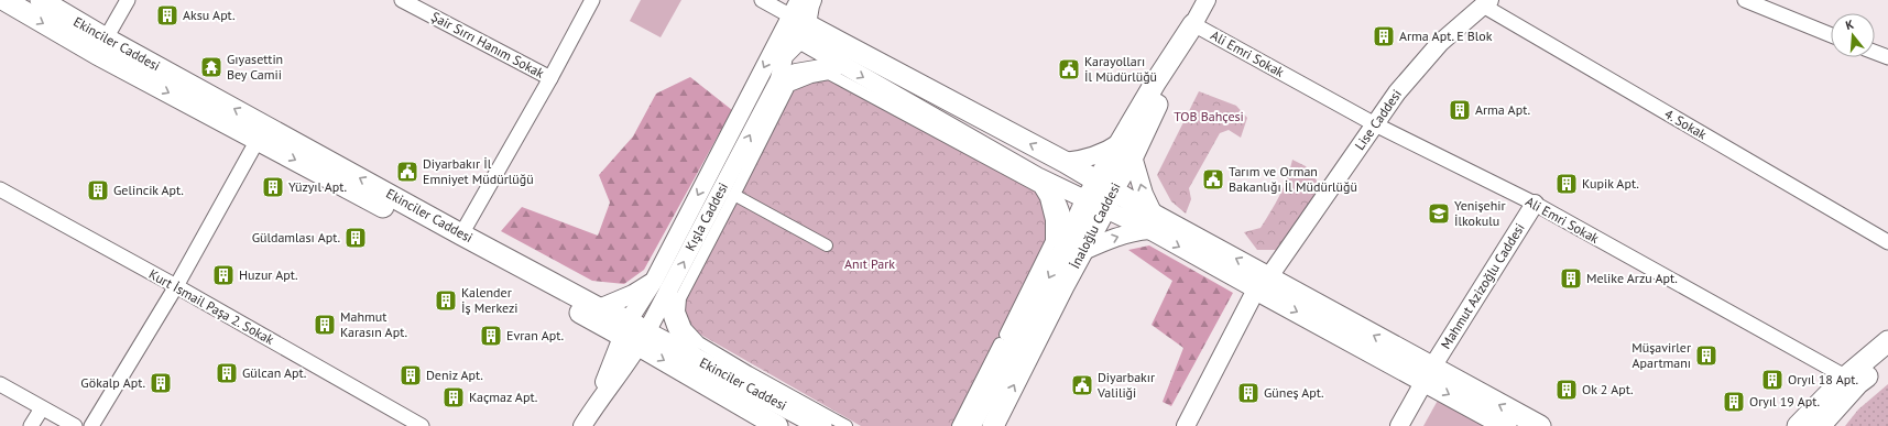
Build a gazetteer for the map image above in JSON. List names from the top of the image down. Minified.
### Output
{"streets":{"main road":["Ekinciler Caddesi","İnaloğlu Caddesi"],"street":["Şair Sırrı Hanım Sokak","Ali Emri Sokak","Lise Caddesi","4. Sokak","Kışla Caddesi","Mahmut Azizoğlu Caddesi","Kurt İsmail Paşa 2. Sokak"]},"crossings":[["Ekinciler Caddesi","Kışla Caddesi"],["Ali Emri Sokak","Lise Caddesi"],["Ali Emri Sokak","Mahmut Azizoğlu Caddesi"],["Lise Caddesi","4. Sokak"]],"parks":["TOB Bahçesi","Anıt Park"],"places":{"building":["Aksu Apt.","Arma Apt. E Blok","Arma Apt.","Kupik Apt.","Yüzyıl Apt.","Gelincik Apt.","Güldamlası Apt.","Huzur Apt.","Melike Arzu Apt.","Kalender İş Merkezi","Mahmut Karasın Apt.","Evran Apt.","Müşavirler Apartmanı","Gülcan Apt.","Deniz Apt.","Oryıl 18 Apt.","Gökalp Apt.","Ok 2 Apt.","Güneş Apt.","Kaçmaz Apt.","Oryıl 19 Apt."],"temple":["Gıyasettin Bey Camii"],"public building":["Karayolları İl Müdürlüğü","Diyarbakır İl Emniyet Müdürlüğü","Tarım ve Orman Bakanlığı İl Müdürlüğü","Diyarbakır Valiliği"],"school or university":["Yenişehir İlkokulu"]},"north":"top"}
